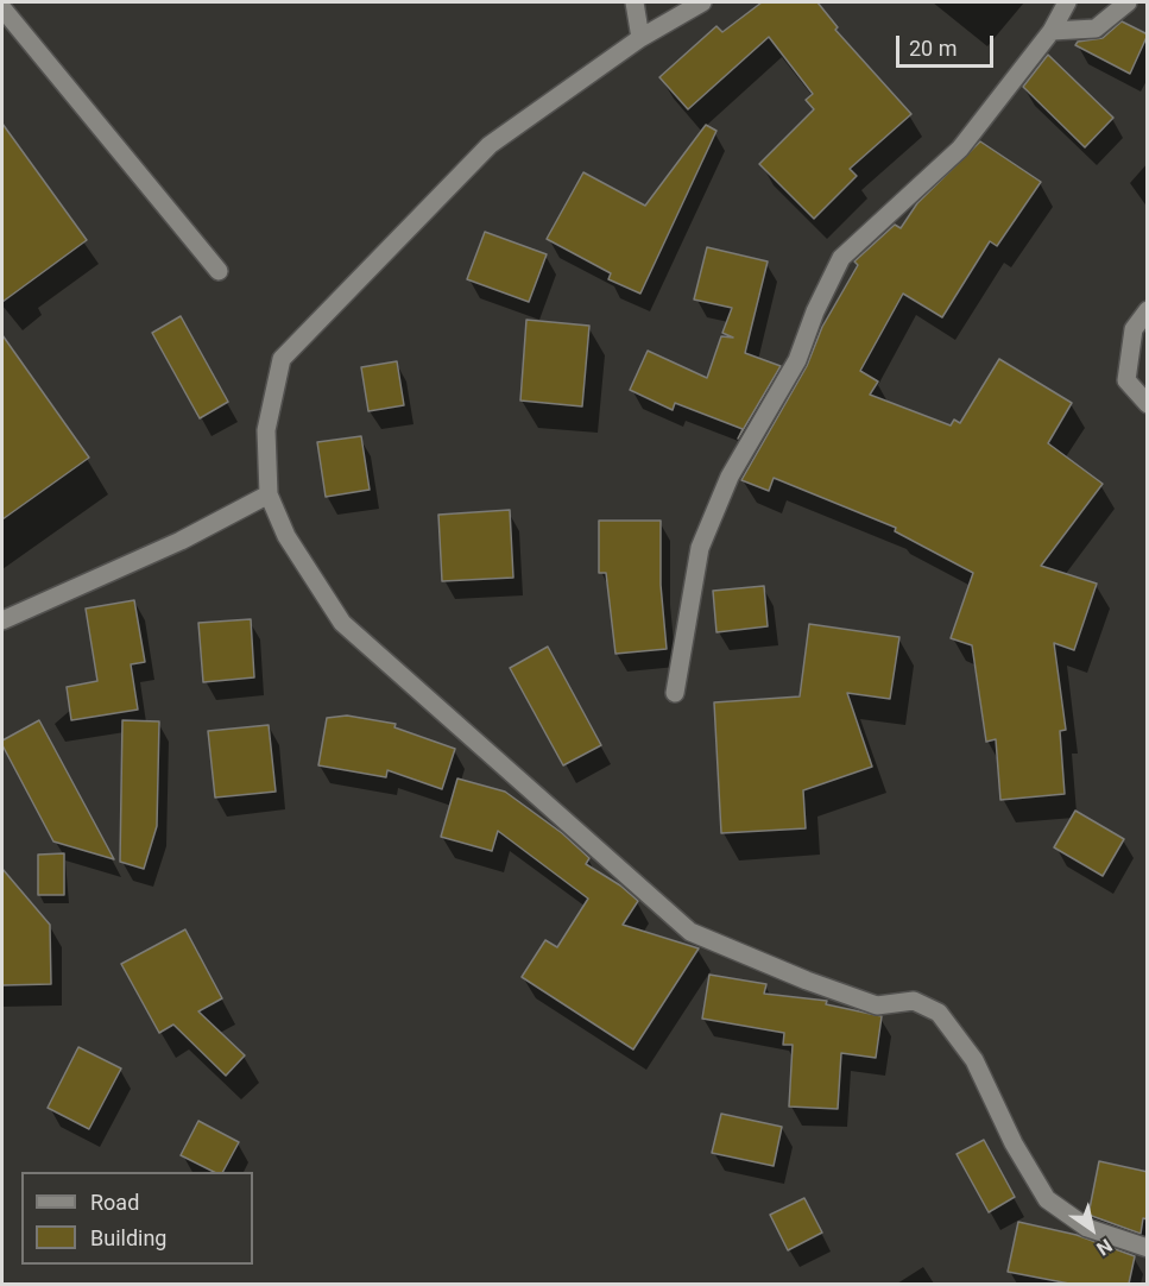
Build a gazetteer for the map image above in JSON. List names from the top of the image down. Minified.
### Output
{"legend":["Road","Building"],"scale_bar":"20 m","north":"bottom right"}
